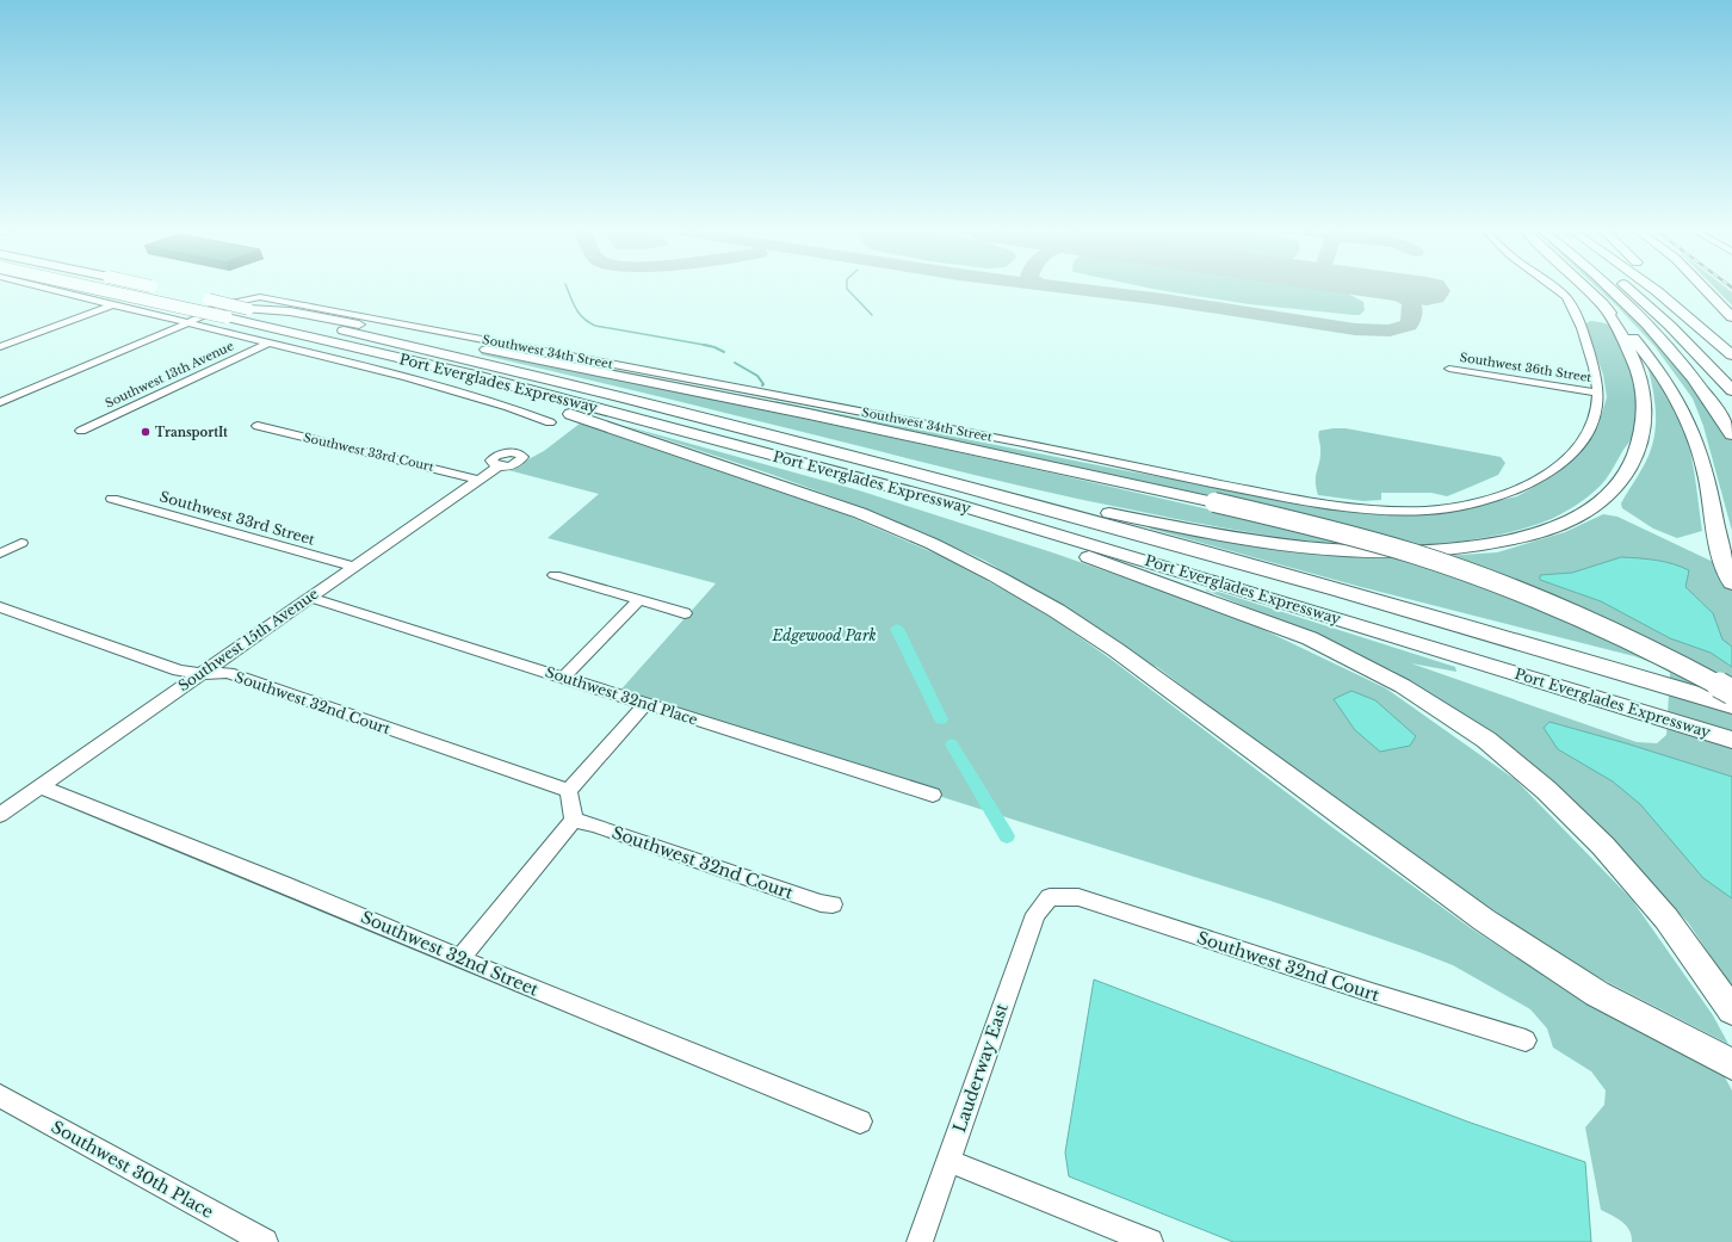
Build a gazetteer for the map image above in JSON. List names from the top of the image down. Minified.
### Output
{"streets":{"highway":["Port Everglades Expressway"],"street":["Southwest 34th Street","Southwest 36th Street","Southwest 13th Avenue","Southwest 33rd Court","Southwest 33rd Street","Southwest 15th Avenue","Southwest 32nd Place","Southwest 32nd Court","Southwest 32nd Street","Lauderway East","Southwest 30th Place"]},"crossings":[["Southwest 34th Street","Southwest 36th Street"],["Southwest 33rd Court","Southwest 15th Avenue"],["Southwest 33rd Street","Southwest 15th Avenue"],["Southwest 15th Avenue","Southwest 32nd Place"],["Southwest 15th Avenue","Southwest 32nd Court"],["Southwest 15th Avenue","Southwest 32nd Street"],["Southwest 32nd Court","Lauderway East"]],"parks":["Edgewood Park"],"places":["TransportIt"]}
